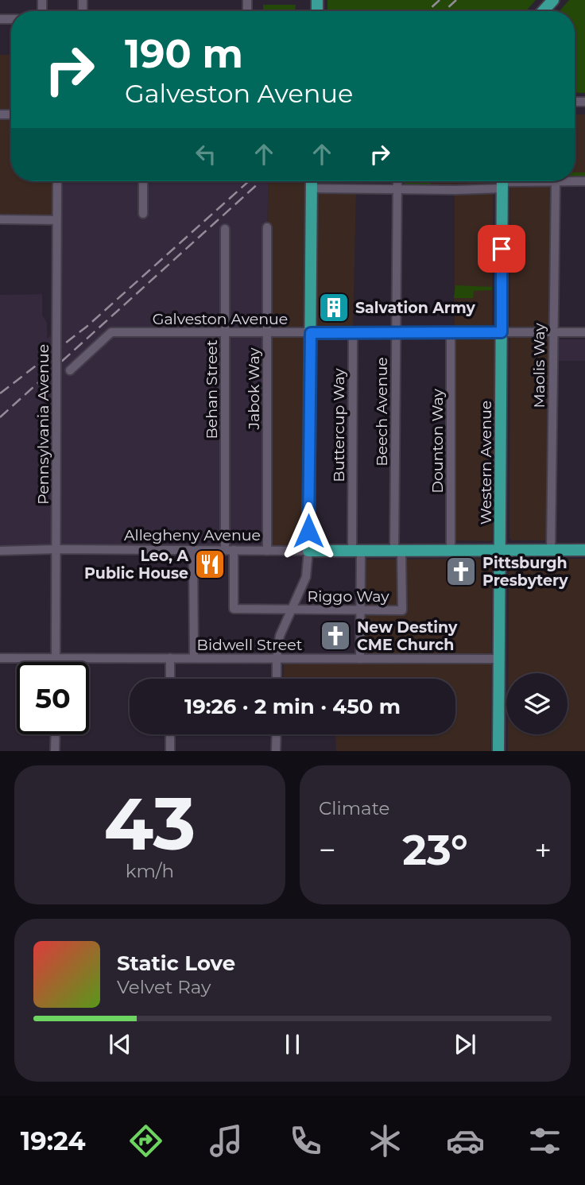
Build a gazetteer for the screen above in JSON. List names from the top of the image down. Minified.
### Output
{"streets":{"main road":["Western Avenue","Allegheny Avenue"],"street":["Galveston Avenue","Maolis Way","Jabok Way","Behan Street","Beech Avenue","Pennsylvania Avenue","Buttercup Way","Dounton Way","Riggo Way","Bidwell Street"]},"crossings":[["Galveston Avenue","Maolis Way"],["Galveston Avenue","Jabok Way"],["Galveston Avenue","Behan Street"],["Galveston Avenue","Beech Avenue"],["Galveston Avenue","Buttercup Way"],["Galveston Avenue","Dounton Way"],["Galveston Avenue","Western Avenue"],["Maolis Way","Allegheny Avenue"],["Jabok Way","Allegheny Avenue"],["Behan Street","Allegheny Avenue"],["Behan Street","Riggo Way"],["Beech Avenue","Allegheny Avenue"],["Beech Avenue","Riggo Way"],["Pennsylvania Avenue","Allegheny Avenue"],["Pennsylvania Avenue","Bidwell Street"],["Buttercup Way","Allegheny Avenue"],["Buttercup Way","Riggo Way"],["Buttercup Way","Bidwell Street"],["Dounton Way","Allegheny Avenue"],["Western Avenue","Allegheny Avenue"],["Western Avenue","Bidwell Street"],["Allegheny Avenue","Riggo Way"]],"places":{"building":["Salvation Army"],"restaurant":["Leo, A Public House"],"church":["Pittsburgh Presbytery","New Destiny CME Church"]},"page":{"turn":["190 m","Galveston Avenue"],"limit":"50","trip":"19:26 · 2 min · 450 m","tile":[["43","km/h"],"Climate"],"heat":["−","23°","+"],"song":["Static Love","Velvet Ray"],"tabs":"19:24"}}
